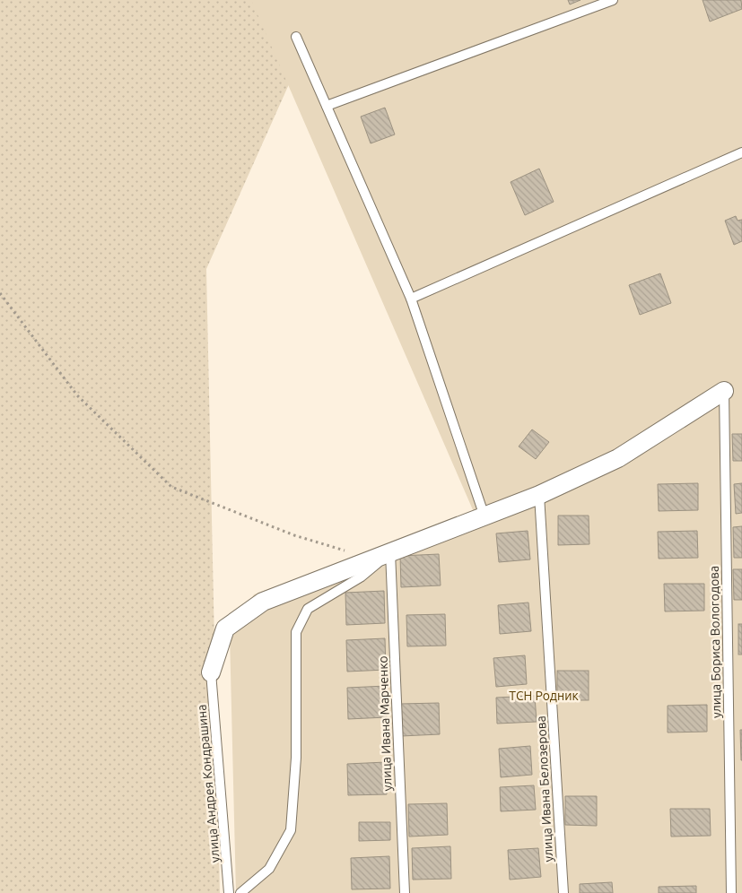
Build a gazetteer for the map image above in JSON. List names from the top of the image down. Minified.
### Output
{"streets":{"lane":["улица Бориса Вологодова","улица Ивана Марченко","улица Андрея Кондрашина","улица Ивана Белозерова"]},"parks":["ТСН Родник"]}
